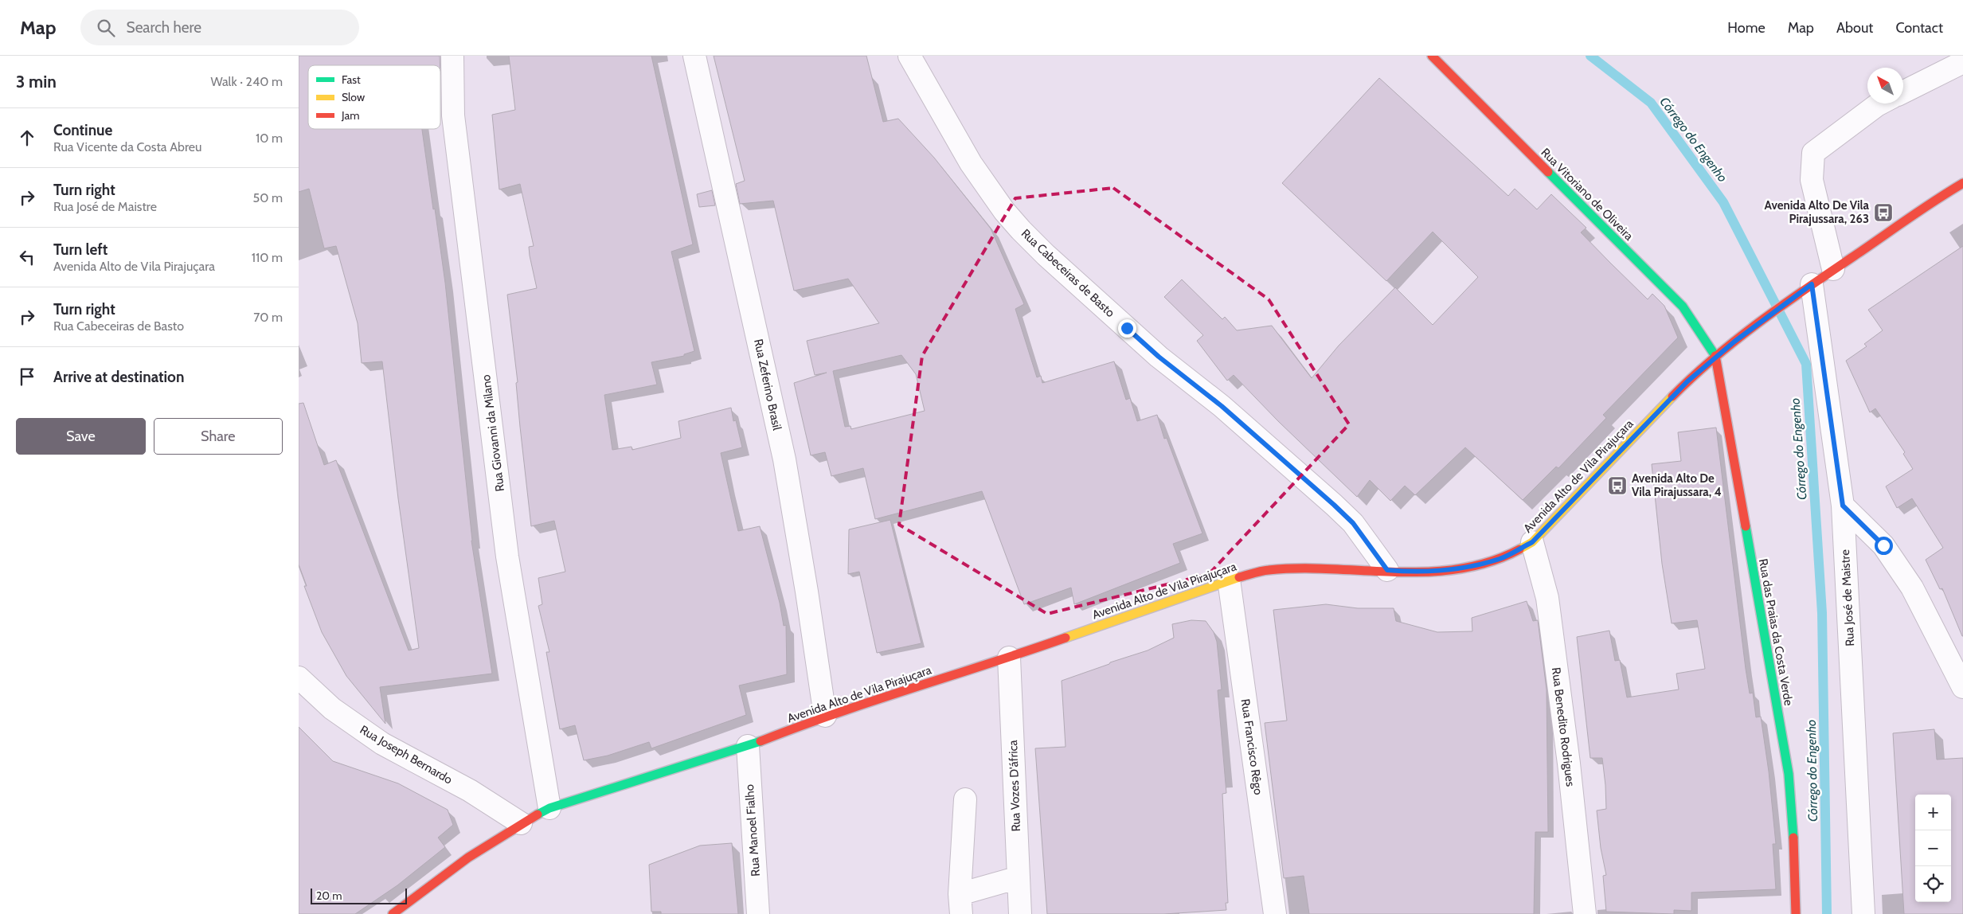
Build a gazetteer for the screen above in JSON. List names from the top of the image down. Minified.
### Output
{"streets":{"main road":["Rua Vitoriano de Oliveira","Avenida Alto de Vila Pirajuçara","Rua das Praias da Costa Verde"],"street":["Rua Cabeceiras de Basto","Rua Zeferino Brasil","Rua Giovanni da Milano","Rua José de Maistre","Rua Benedito Rodrigues","Rua Francisco Rêgo","Rua Joseph Bernardo","Rua Vozes D'áfrica","Rua Manoel Fialho"]},"crossings":[["Rua Vitoriano de Oliveira","Avenida Alto de Vila Pirajuçara"],["Rua Vitoriano de Oliveira","Rua das Praias da Costa Verde"],["Rua Cabeceiras de Basto","Avenida Alto de Vila Pirajuçara"],["Rua Zeferino Brasil","Avenida Alto de Vila Pirajuçara"],["Rua Giovanni da Milano","Avenida Alto de Vila Pirajuçara"],["Avenida Alto de Vila Pirajuçara","Rua José de Maistre"],["Avenida Alto de Vila Pirajuçara","Rua das Praias da Costa Verde"],["Avenida Alto de Vila Pirajuçara","Rua Benedito Rodrigues"],["Avenida Alto de Vila Pirajuçara","Rua Francisco Rêgo"],["Avenida Alto de Vila Pirajuçara","Rua Joseph Bernardo"],["Avenida Alto de Vila Pirajuçara","Rua Vozes D'áfrica"],["Avenida Alto de Vila Pirajuçara","Rua Manoel Fialho"]],"water":["Córrego do Engenho"],"places":{"bus stop":["Avenida Alto De Vila Pirajussara, 263","Avenida Alto De Vila Pirajussara, 4"]},"legend":["Fast","Slow","Jam"],"scale_bar":"20 m","north":"top left","page":{"header":"Map","search":"Search here","nav":["Home","Map","About","Contact"],"heading":["3 min","Walk · 240 m"],"list":[["Continue","Rua Vicente da Costa Abreu","10 m"],["Turn right","Rua José de Maistre","50 m"],["Turn left","Avenida Alto de Vila Pirajuçara","110 m"],["Turn right","Rua Cabeceiras de Basto","70 m"],"Arrive at destination"],"buttons":["Save","Share"],"map_buttons":["+","−"],"scale":"20 m"}}
